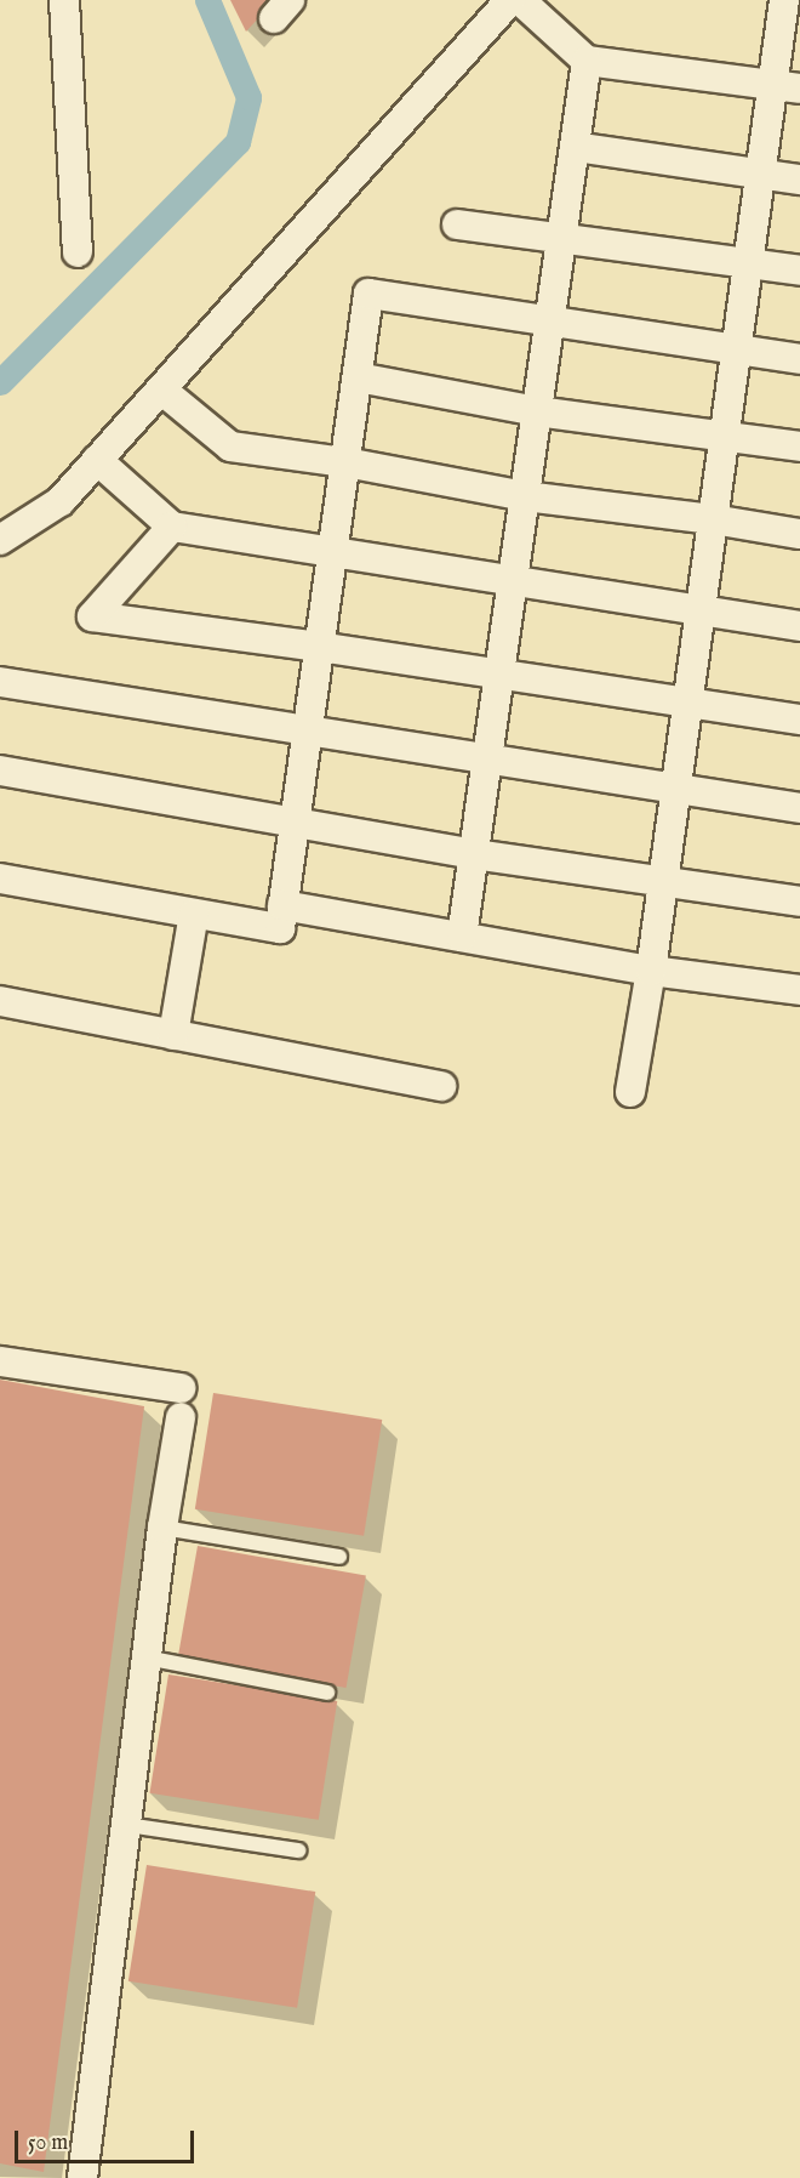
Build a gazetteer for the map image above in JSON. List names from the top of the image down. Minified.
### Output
{"scale_bar":"50 m"}
